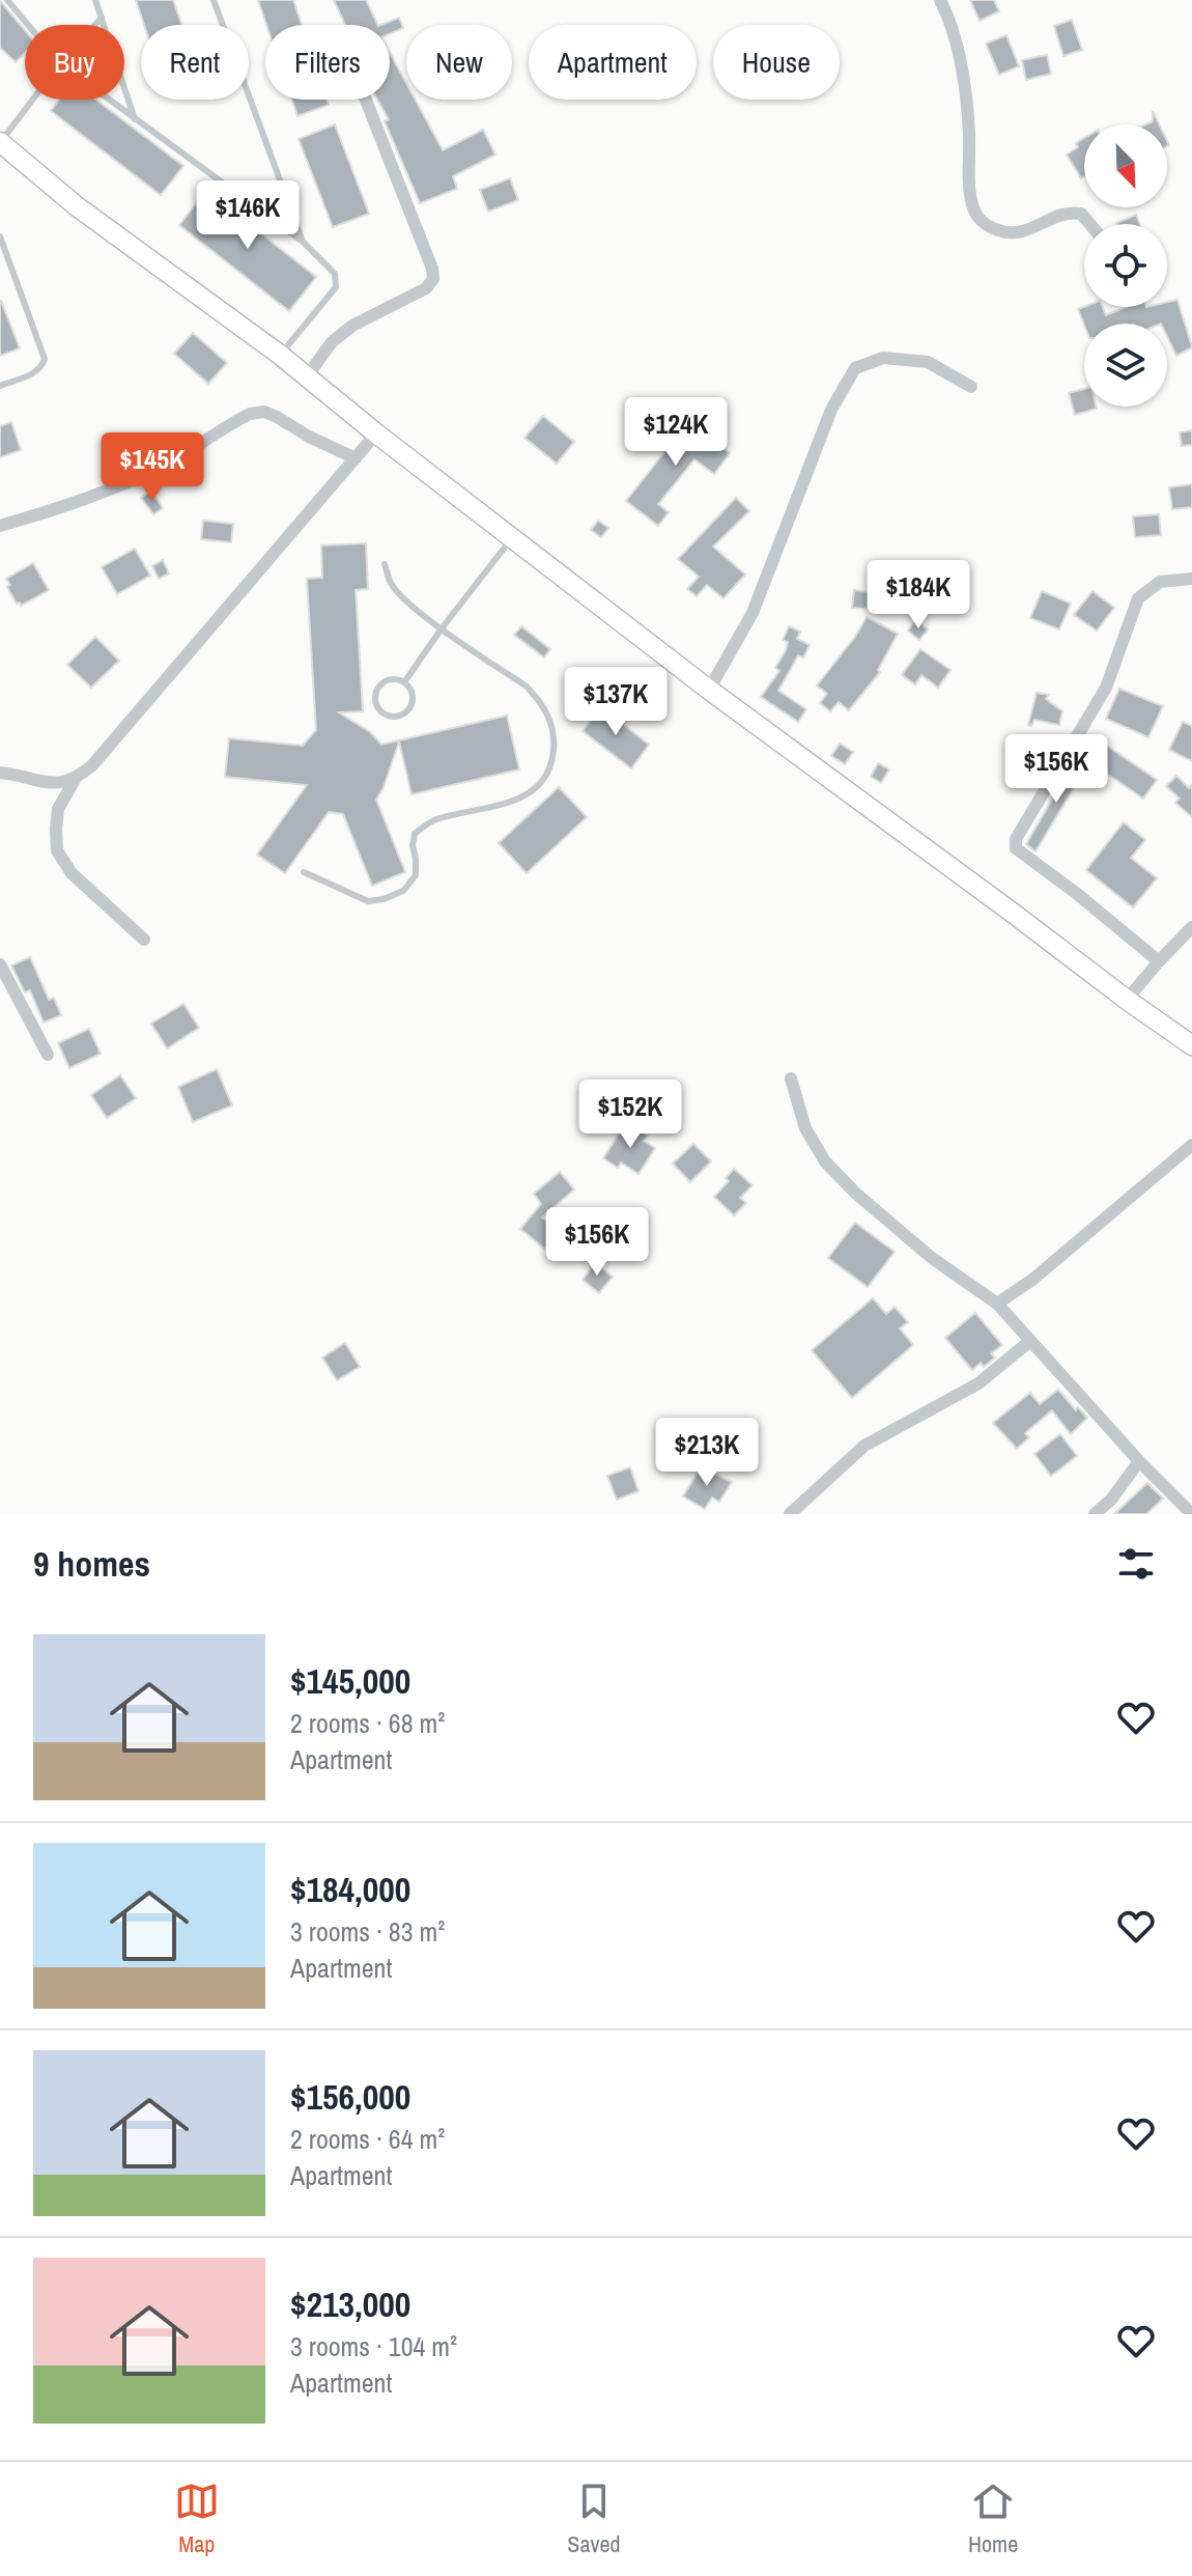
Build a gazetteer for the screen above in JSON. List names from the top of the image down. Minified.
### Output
{"north":"bottom right","page":{"chip":["Buy","Rent","Filters","New","Apartment","House"],"price":["$146K","$124K","$145K","$184K","$137K","$156K","$152K","$156K","$213K"],"heading":"9 homes","list":[{"name":"$145,000","note":"2 rooms · 68 m² · Apartment"},{"name":"$184,000","note":"3 rooms · 83 m² · Apartment"},{"name":"$156,000","note":"2 rooms · 64 m² · Apartment"},{"name":"$213,000","note":"3 rooms · 104 m² · Apartment"}],"tabs":["Map","Saved","Home"]}}
